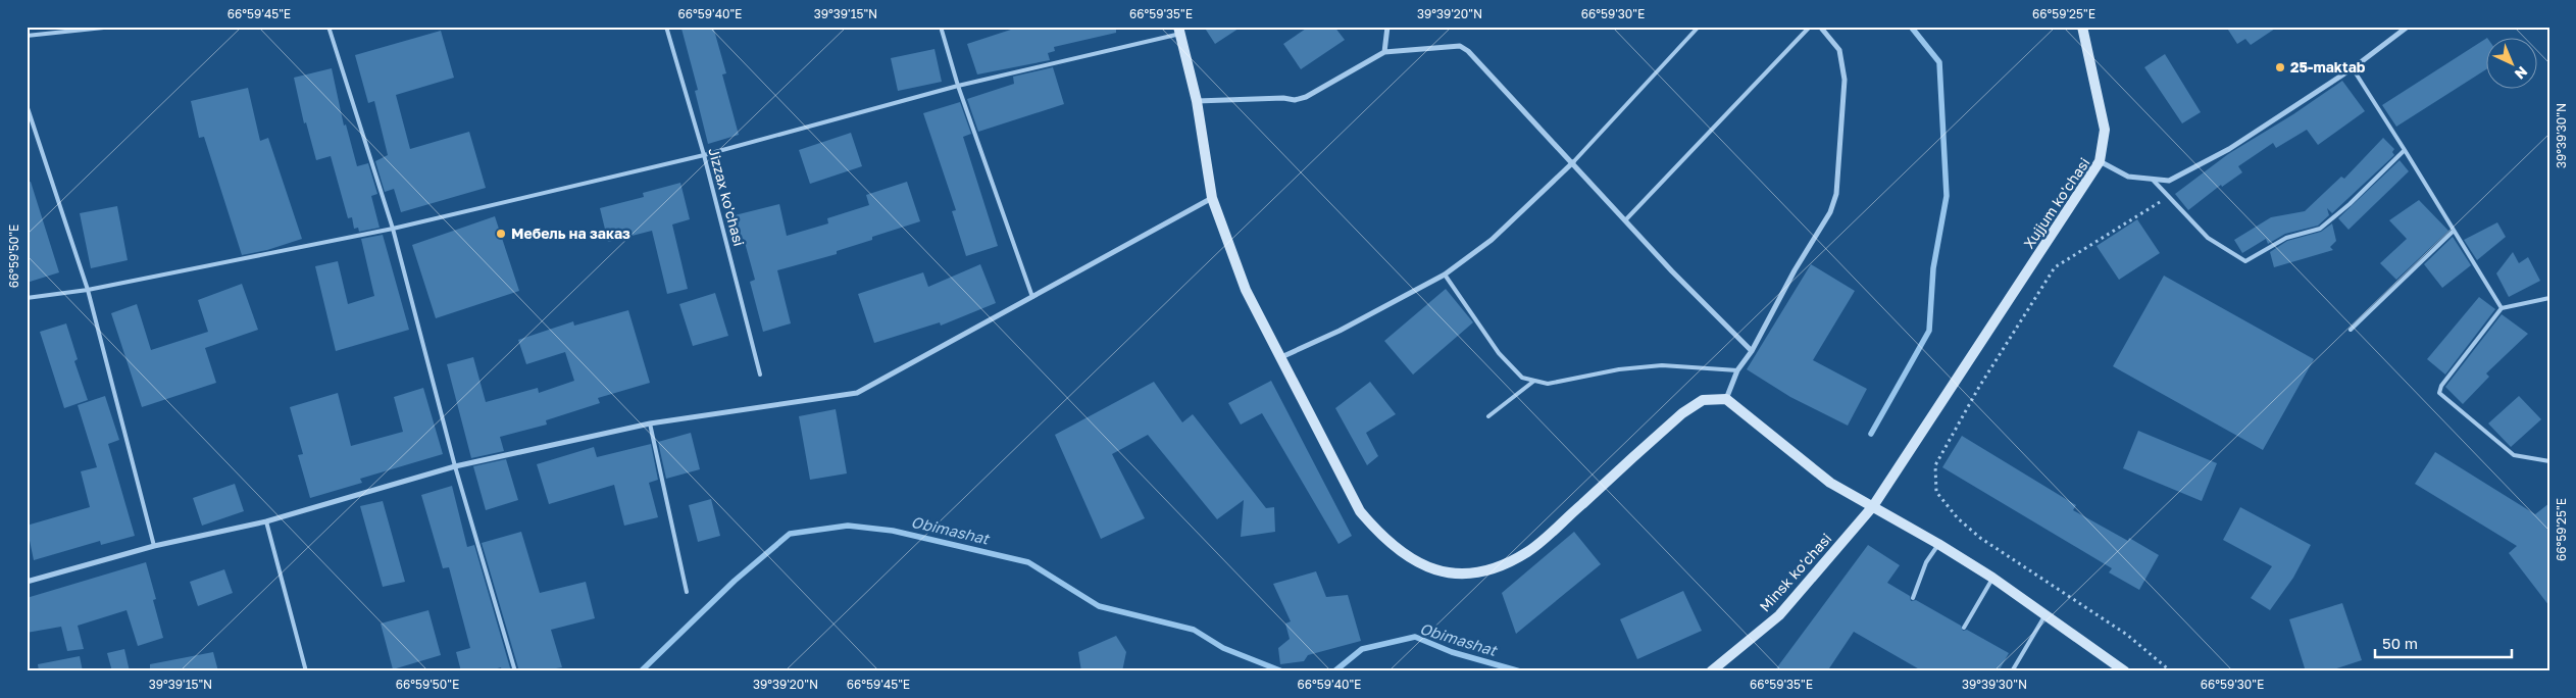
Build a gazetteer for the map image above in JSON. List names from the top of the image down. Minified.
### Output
{"streets":{"street":["Xujjum ko'chasi","Minsk ko'chasi"],"lane":["Jizzax ko'chasi"]},"crossings":[["Xujjum ko'chasi","Minsk ko'chasi"]],"water":["Obimashat"],"places":["25-maktab","Мебель на заказ"],"scale_bar":"50 m","north":"bottom right","coordinates":["66°59'45\"E","66°59'40\"E","39°39'15\"N","66°59'35\"E","39°39'20\"N","66°59'30\"E","66°59'25\"E","39°39'30\"N","66°59'50\"E"]}
